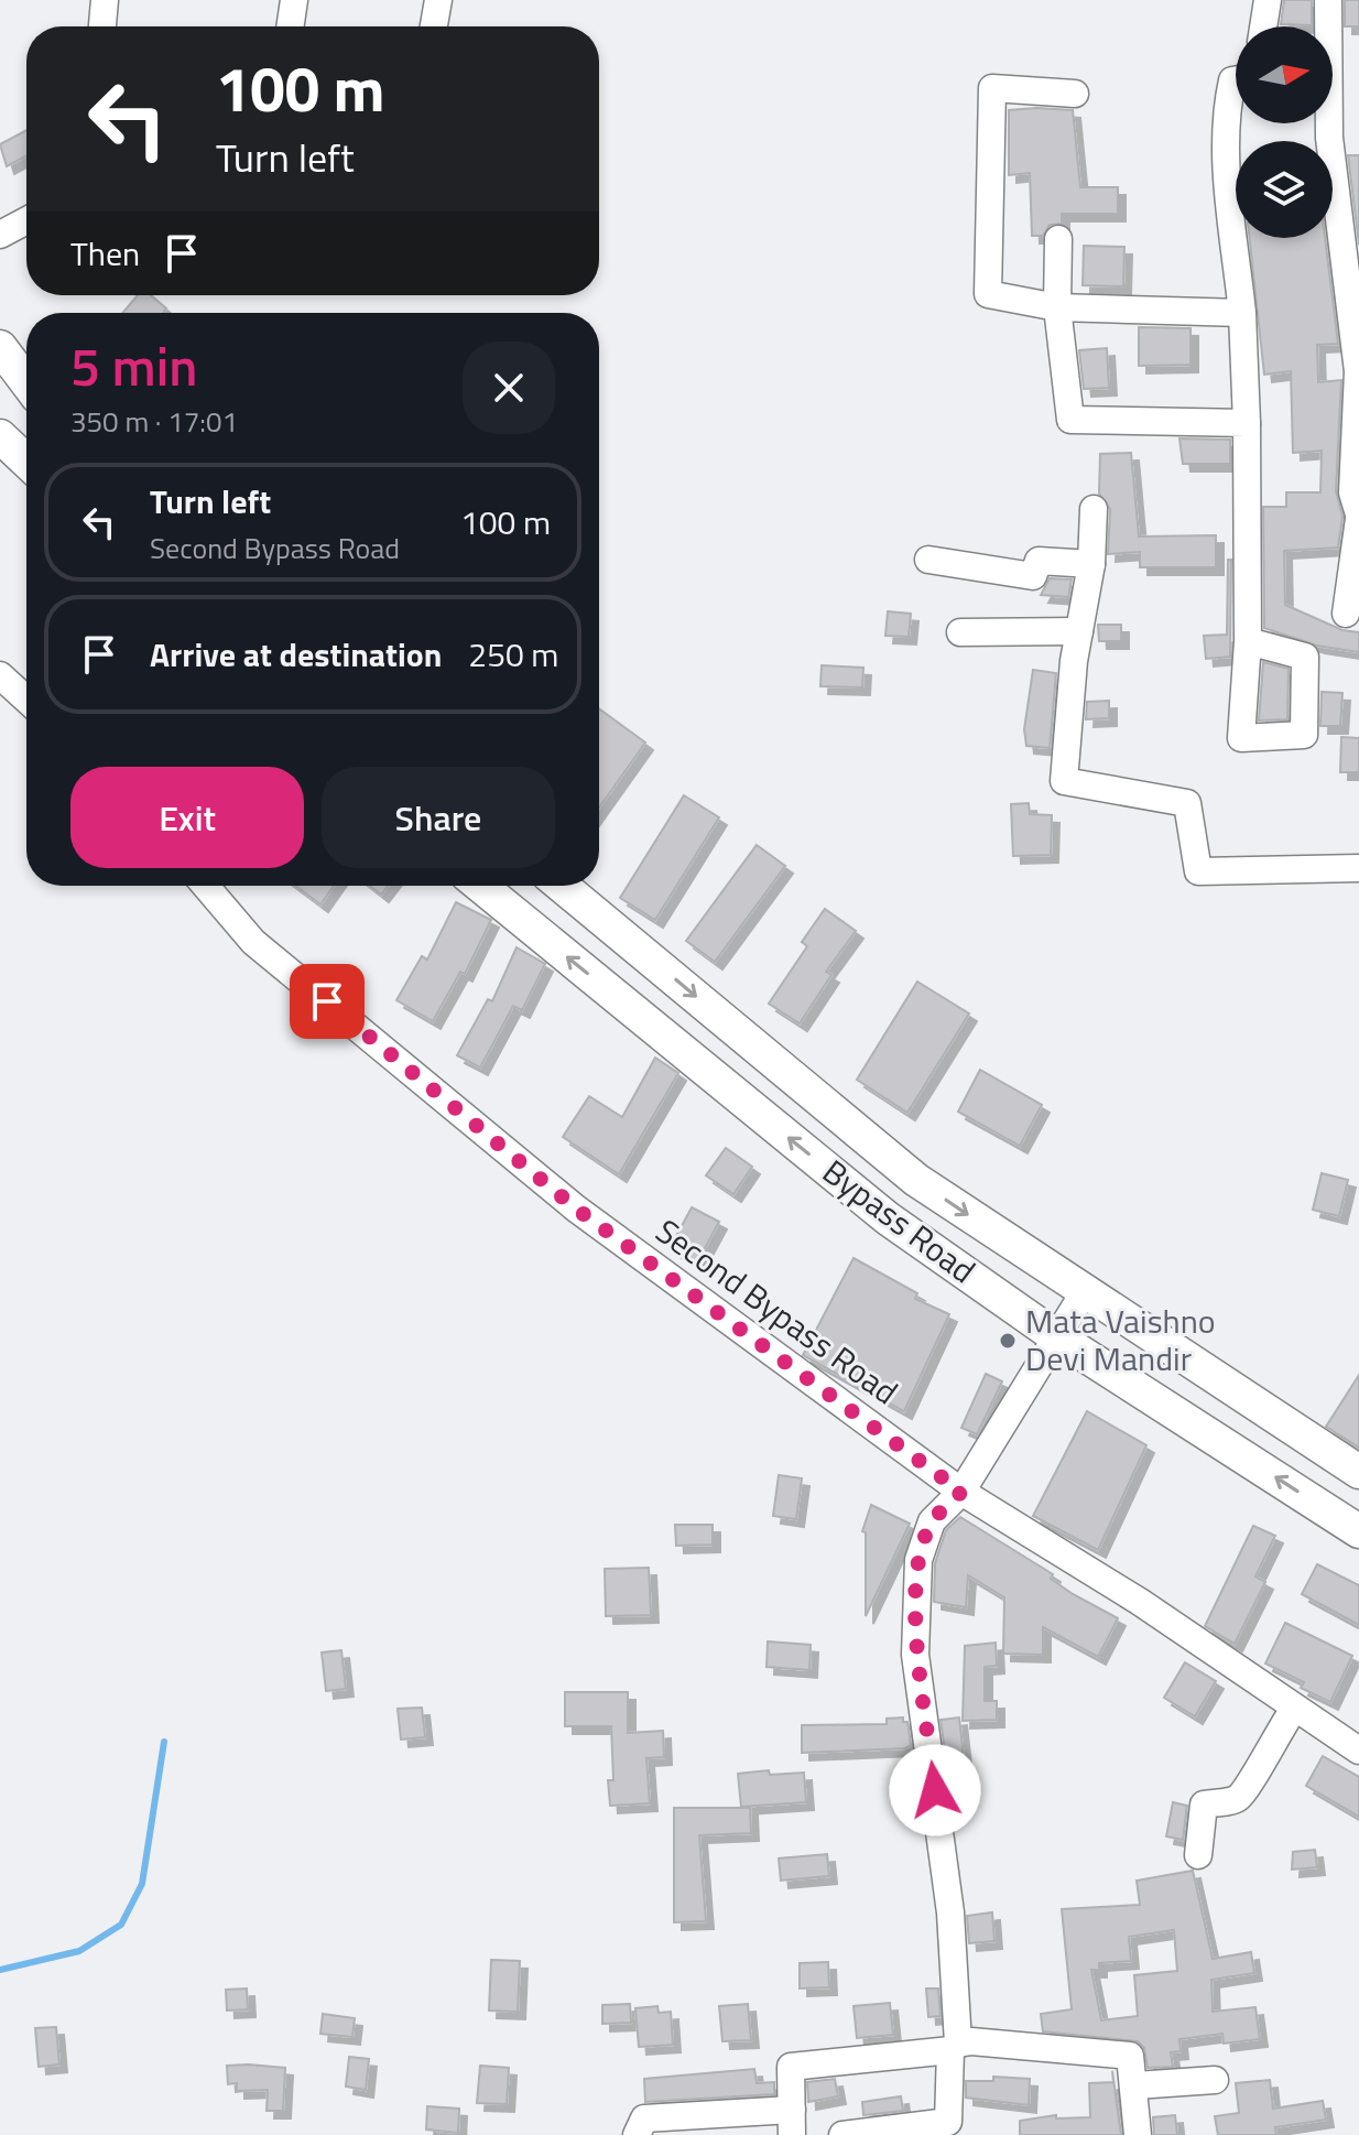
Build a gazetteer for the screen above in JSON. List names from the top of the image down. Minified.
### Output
{"streets":{"main road":["Bypass Road"],"street":["Second Bypass Road"]},"places":["Mata Vaishno Devi Mandir"],"north":"right","page":{"turn":["100 m","Turn left"],"then":"Then","heading":["5 min","350 m · 17:01"],"list":[{"name":"Turn left","note":"Second Bypass Road","value":"100 m"},{"name":"Arrive at destination","value":"250 m"}],"buttons":["Exit","Share"]}}
